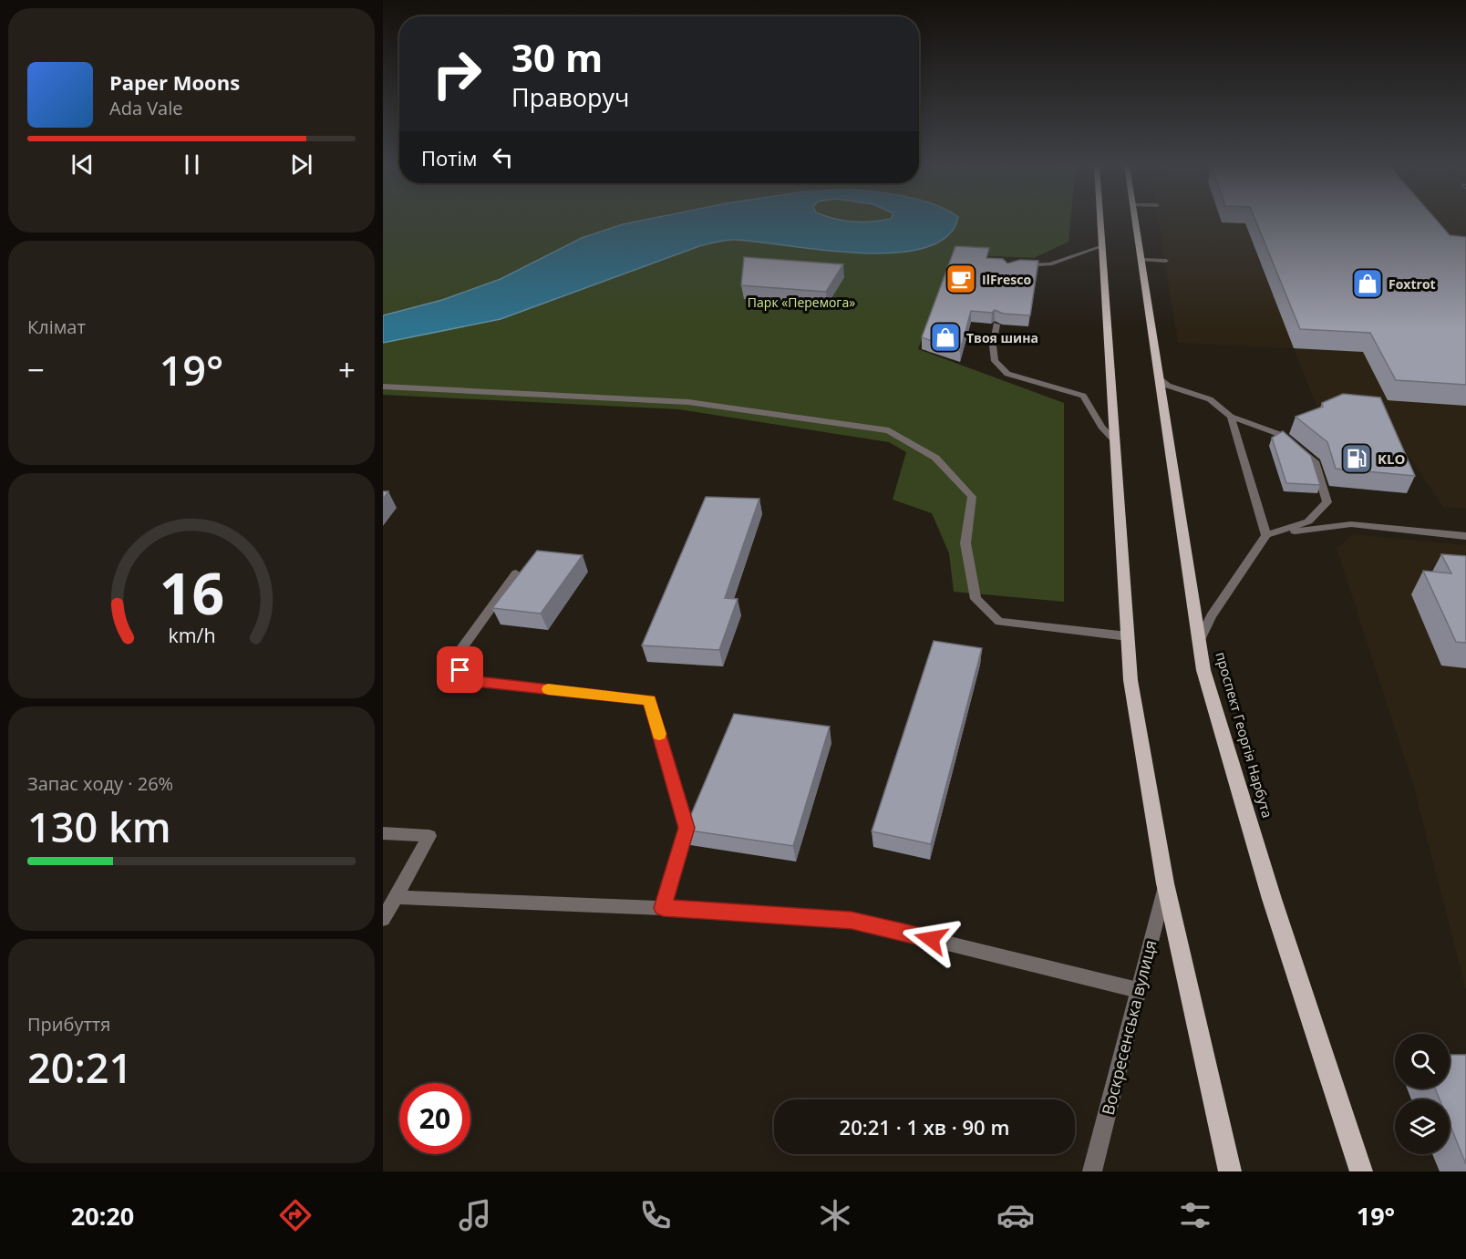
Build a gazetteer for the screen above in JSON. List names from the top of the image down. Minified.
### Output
{"streets":{"main road":["проспект Георгія Нарбута"],"street":["Воскресенська вулиця"]},"parks":["Парк «Перемога»"],"places":{"cafe":["IlFresco"],"shop":["Foxtrot","Твоя шина"],"fuel station":["KLO"]},"page":{"turn":["30 m","Праворуч"],"song":["Paper Moons","Ada Vale"],"then":"Потім","tile":["Клімат",["Запас ходу · 26%","130 km"],["Прибуття","20:21"]],"heat":["−","19°","+"],"limit":"20","trip":"20:21 · 1 хв · 90 m","tabs":["20:20","19°"],"gauge":["16","km/h"]}}
